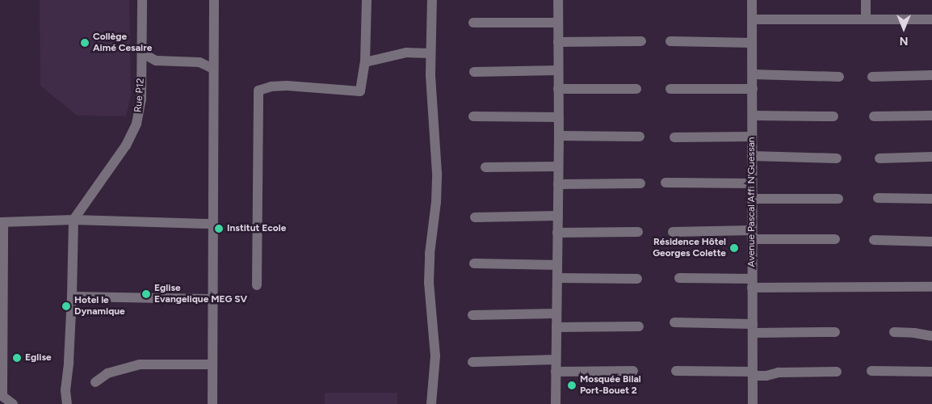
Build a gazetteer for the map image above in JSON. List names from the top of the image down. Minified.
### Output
{"streets":{"street":["Rue P12","Avenue Pascal Affi N'Guessan"]},"places":["Collège Aimé Cesaire","Institut Ecole","Résidence Hôtel Georges Colette","Eglise Evangelique MEG SV","Hotel le Dynamique","Eglise","Mosquée Bilal Port-Bouet 2"],"north":"bottom"}
